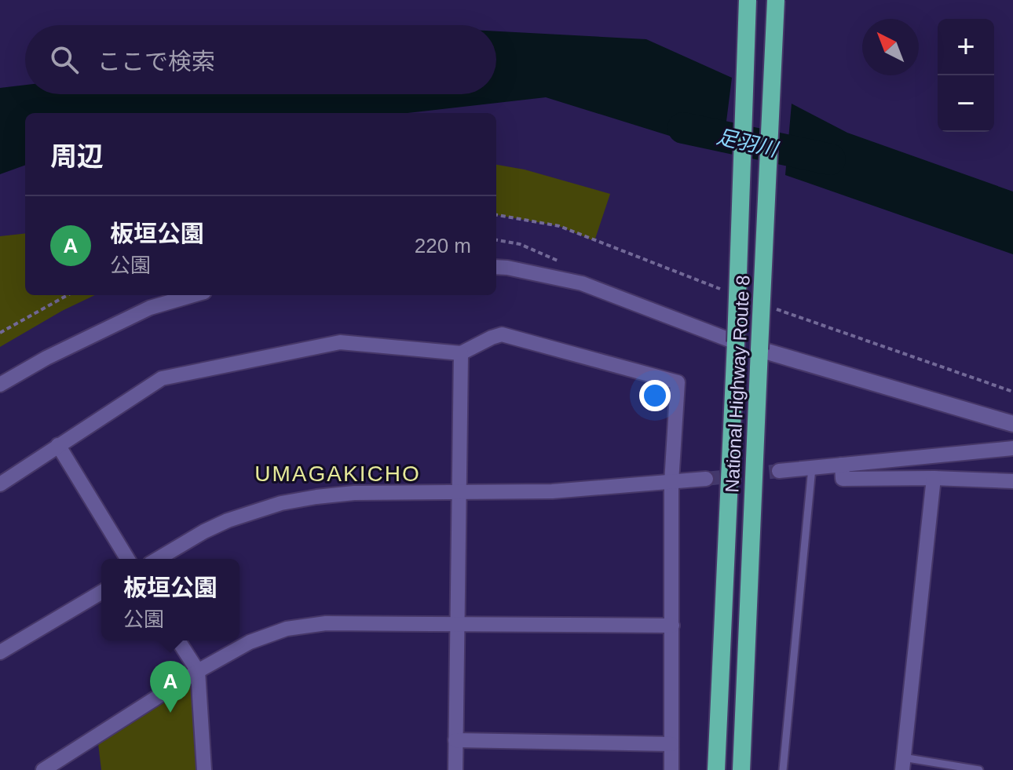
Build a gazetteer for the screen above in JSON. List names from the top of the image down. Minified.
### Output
{"streets":{"highway":["National Highway Route 8"]},"districts":["UMAGAKICHO"],"water":["足羽川"],"north":"top left","page":{"map_buttons":["+","−"],"search":"ここで検索","heading":"周辺","list":[{"mark":"A","name":"板垣公園","note":"公園","value":"220 m"}],"popup":["板垣公園","公園"],"pins":"A"}}
